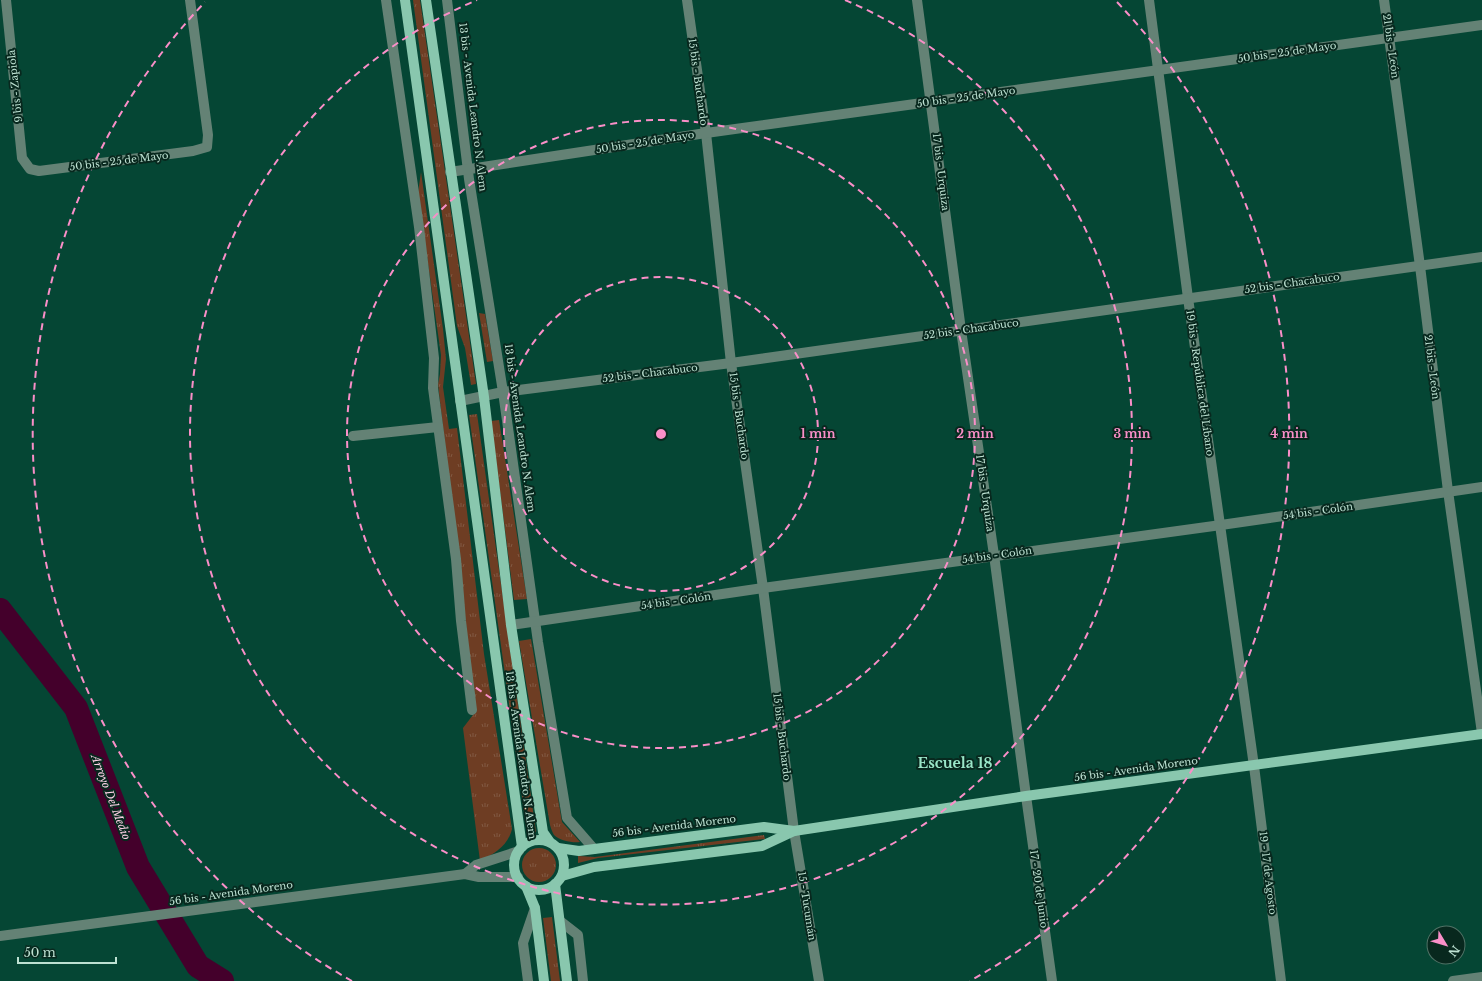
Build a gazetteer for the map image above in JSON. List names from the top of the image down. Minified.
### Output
{"streets":{"main road":["13 bis - Avenida Leandro N. Alem","56 bis - Avenida Moreno"],"street":["21 bis - León","50 bis - 25 de Mayo","15 bis - Buchardo","9 bis - Zapiola","17 bis - Urquiza","52 bis - Chacabuco","19 bis - República del Líbano","54 bis - Colón","19 - 17 de Agosto","17 - 20 de Junio","15 - Tucumán"]},"crossings":[["21 bis - León","50 bis - 25 de Mayo"],["21 bis - León","52 bis - Chacabuco"],["21 bis - León","54 bis - Colón"],["21 bis - León","56 bis - Avenida Moreno"],["50 bis - 25 de Mayo","15 bis - Buchardo"],["50 bis - 25 de Mayo","9 bis - Zapiola"],["50 bis - 25 de Mayo","13 bis - Avenida Leandro N. Alem"],["50 bis - 25 de Mayo","17 bis - Urquiza"],["50 bis - 25 de Mayo","19 bis - República del Líbano"],["15 bis - Buchardo","52 bis - Chacabuco"],["15 bis - Buchardo","54 bis - Colón"],["15 bis - Buchardo","56 bis - Avenida Moreno"],["15 bis - Buchardo","15 - Tucumán"],["13 bis - Avenida Leandro N. Alem","52 bis - Chacabuco"],["13 bis - Avenida Leandro N. Alem","54 bis - Colón"],["13 bis - Avenida Leandro N. Alem","56 bis - Avenida Moreno"],["17 bis - Urquiza","52 bis - Chacabuco"],["17 bis - Urquiza","54 bis - Colón"],["17 bis - Urquiza","56 bis - Avenida Moreno"],["17 bis - Urquiza","17 - 20 de Junio"],["52 bis - Chacabuco","19 bis - República del Líbano"],["19 bis - República del Líbano","54 bis - Colón"],["19 bis - República del Líbano","56 bis - Avenida Moreno"],["19 bis - República del Líbano","19 - 17 de Agosto"],["56 bis - Avenida Moreno","19 - 17 de Agosto"],["56 bis - Avenida Moreno","17 - 20 de Junio"],["56 bis - Avenida Moreno","15 - Tucumán"]],"districts":["Escuela 18"],"water":["Arroyo Del Medio"],"scale_bar":"50 m","north":"bottom right","rings":["1 min","2 min","3 min","4 min"]}
